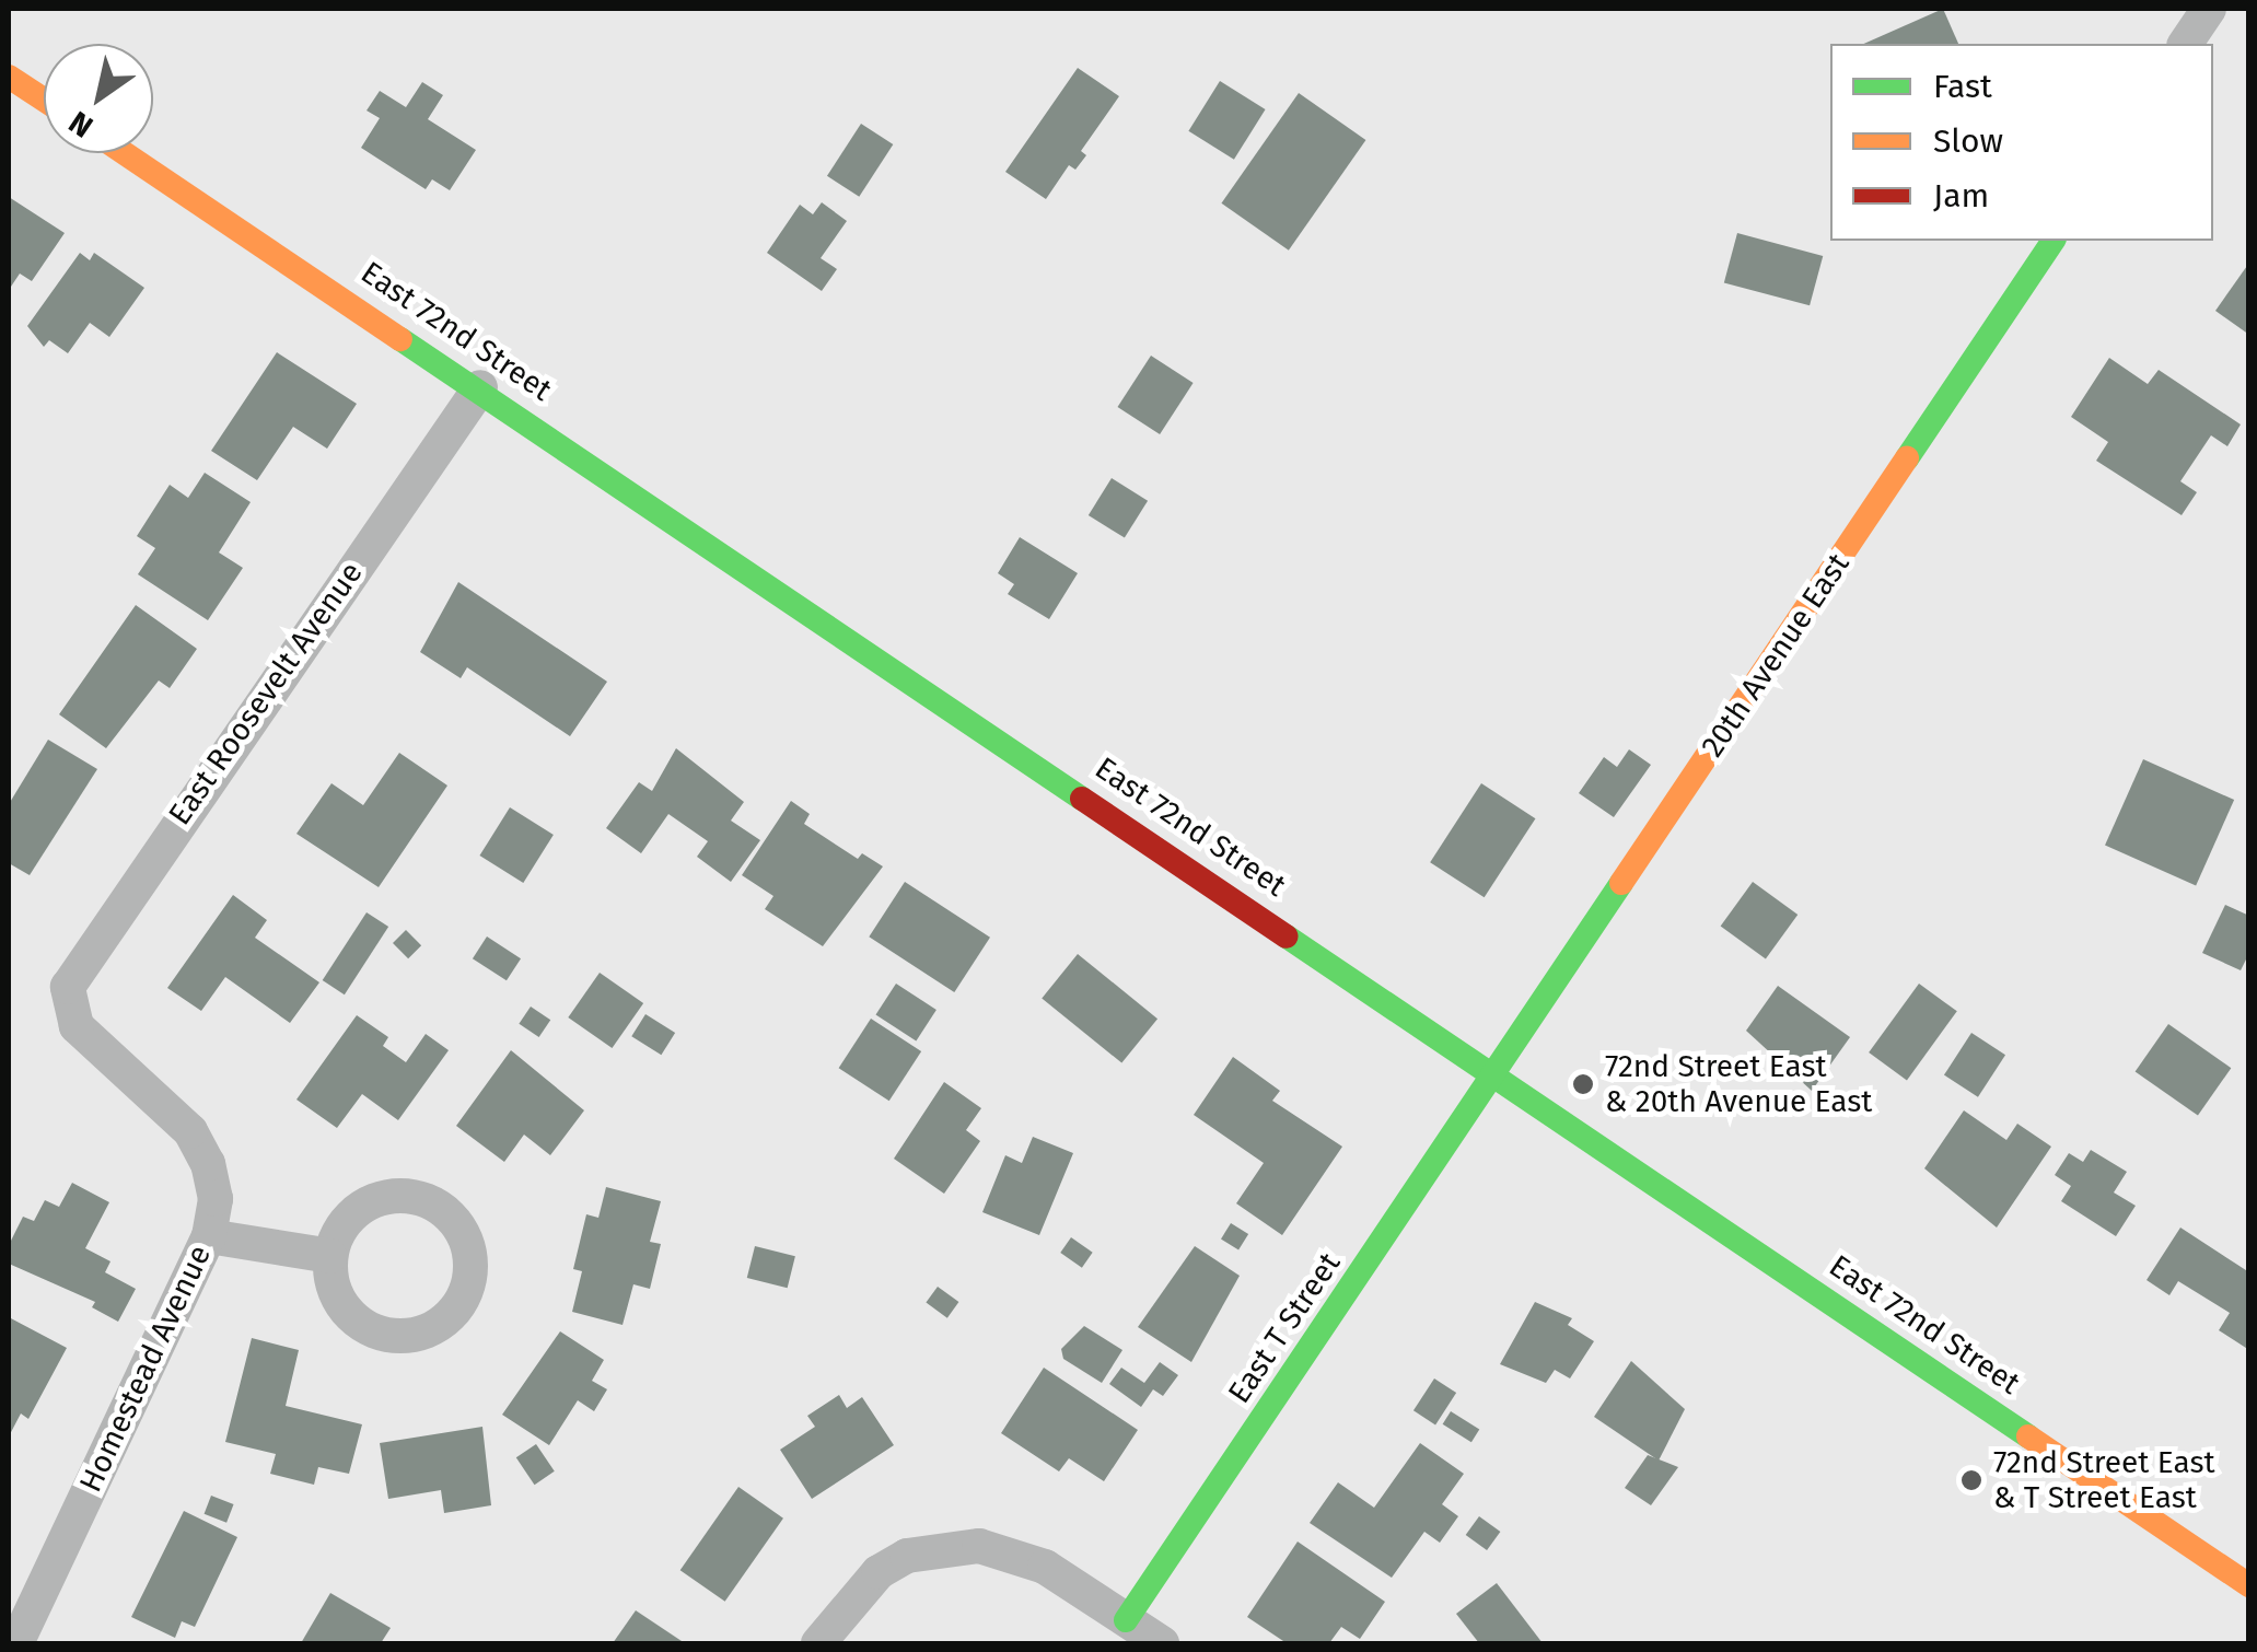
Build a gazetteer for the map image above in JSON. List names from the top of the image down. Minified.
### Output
{"streets":{"main road":["East 72nd Street","20th Avenue East","East T Street"],"street":["East Roosevelt Avenue","Homestead Avenue"]},"crossings":[["East 72nd Street","20th Avenue East"],["East 72nd Street","East Roosevelt Avenue"],["East 72nd Street","East T Street"],["20th Avenue East","East T Street"],["East Roosevelt Avenue","Homestead Avenue"]],"places":["72nd Street East & 20th Avenue East","72nd Street East & T Street East"],"legend":["Fast","Slow","Jam"],"north":"bottom left"}
